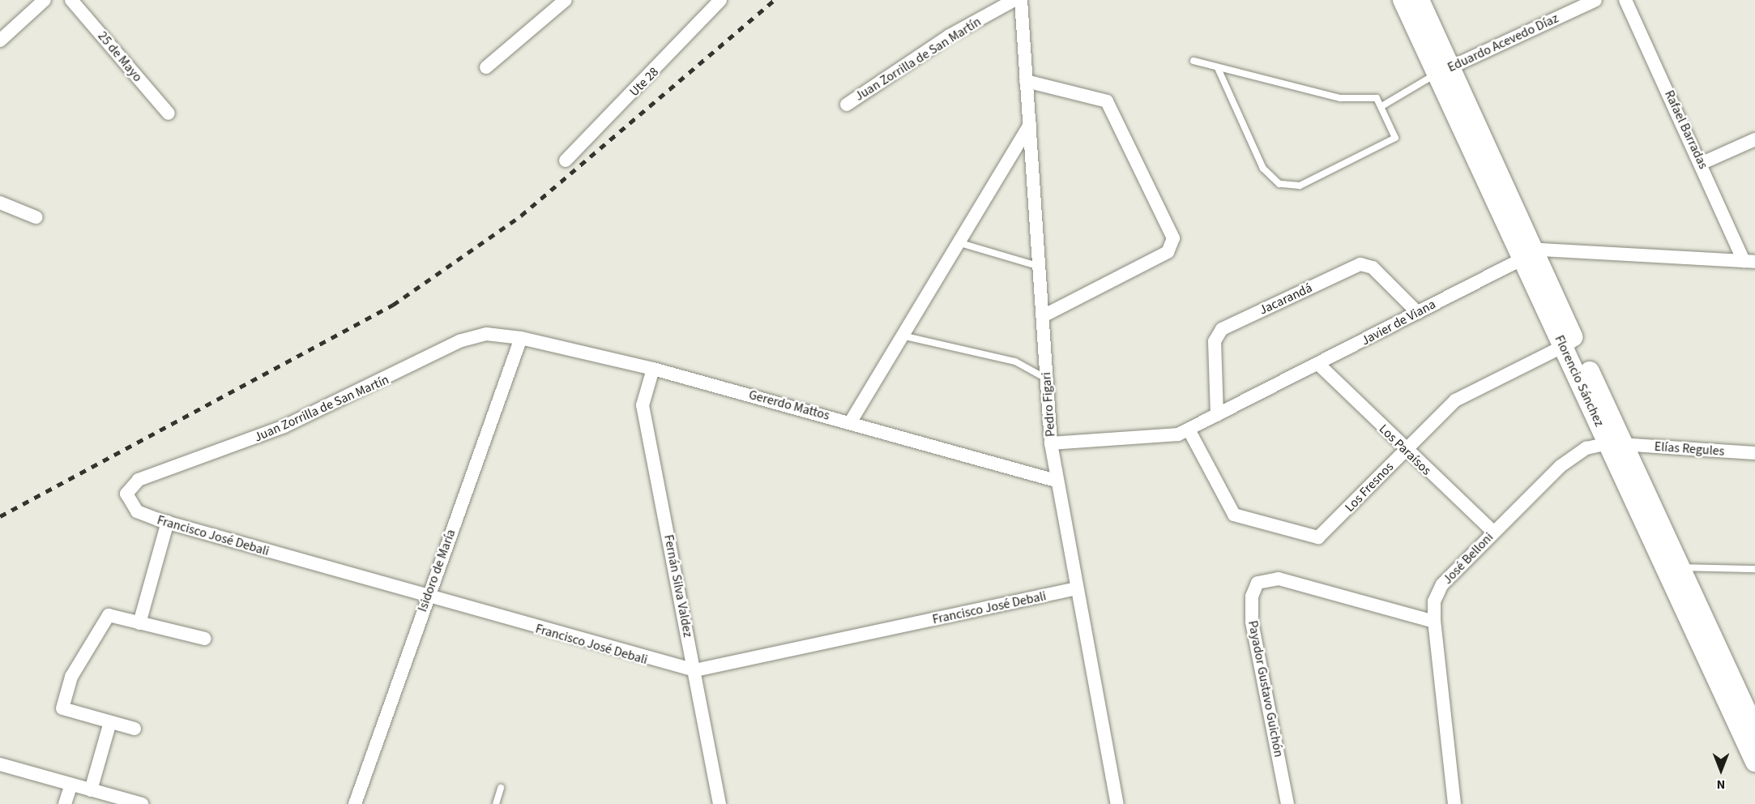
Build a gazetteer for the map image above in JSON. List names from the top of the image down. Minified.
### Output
{"streets":{"street":["Eduardo Acevedo Díaz","25 de Mayo","Juan Zorrilla de San Martín","Ute 28","Rafael Barradas","Jacarandá","Javier de Viana","Florencio Sánchez","Pedro Figari","Gererdo Mattos","Elías Regules","Los Paraísos","Los Fresnos","Francisco José Debali","José Belloni","Isidoro de María","Fernán Silva Valdez","Payador Gustavo Guichón"]},"crossings":[["Eduardo Acevedo Díaz","Florencio Sánchez"],["Juan Zorrilla de San Martín","Gererdo Mattos"],["Juan Zorrilla de San Martín","Francisco José Debali"],["Juan Zorrilla de San Martín","Isidoro de María"],["Rafael Barradas","Javier de Viana"],["Jacarandá","Javier de Viana"],["Javier de Viana","Florencio Sánchez"],["Javier de Viana","Pedro Figari"],["Javier de Viana","Los Paraísos"],["Javier de Viana","Los Fresnos"],["Florencio Sánchez","Elías Regules"],["Florencio Sánchez","Los Fresnos"],["Florencio Sánchez","José Belloni"],["Pedro Figari","Gererdo Mattos"],["Pedro Figari","Francisco José Debali"],["Gererdo Mattos","Isidoro de María"],["Gererdo Mattos","Fernán Silva Valdez"],["Elías Regules","José Belloni"],["Los Paraísos","Los Fresnos"],["Los Paraísos","José Belloni"],["Francisco José Debali","Isidoro de María"],["Francisco José Debali","Fernán Silva Valdez"],["José Belloni","Payador Gustavo Guichón"]],"north":"bottom"}
